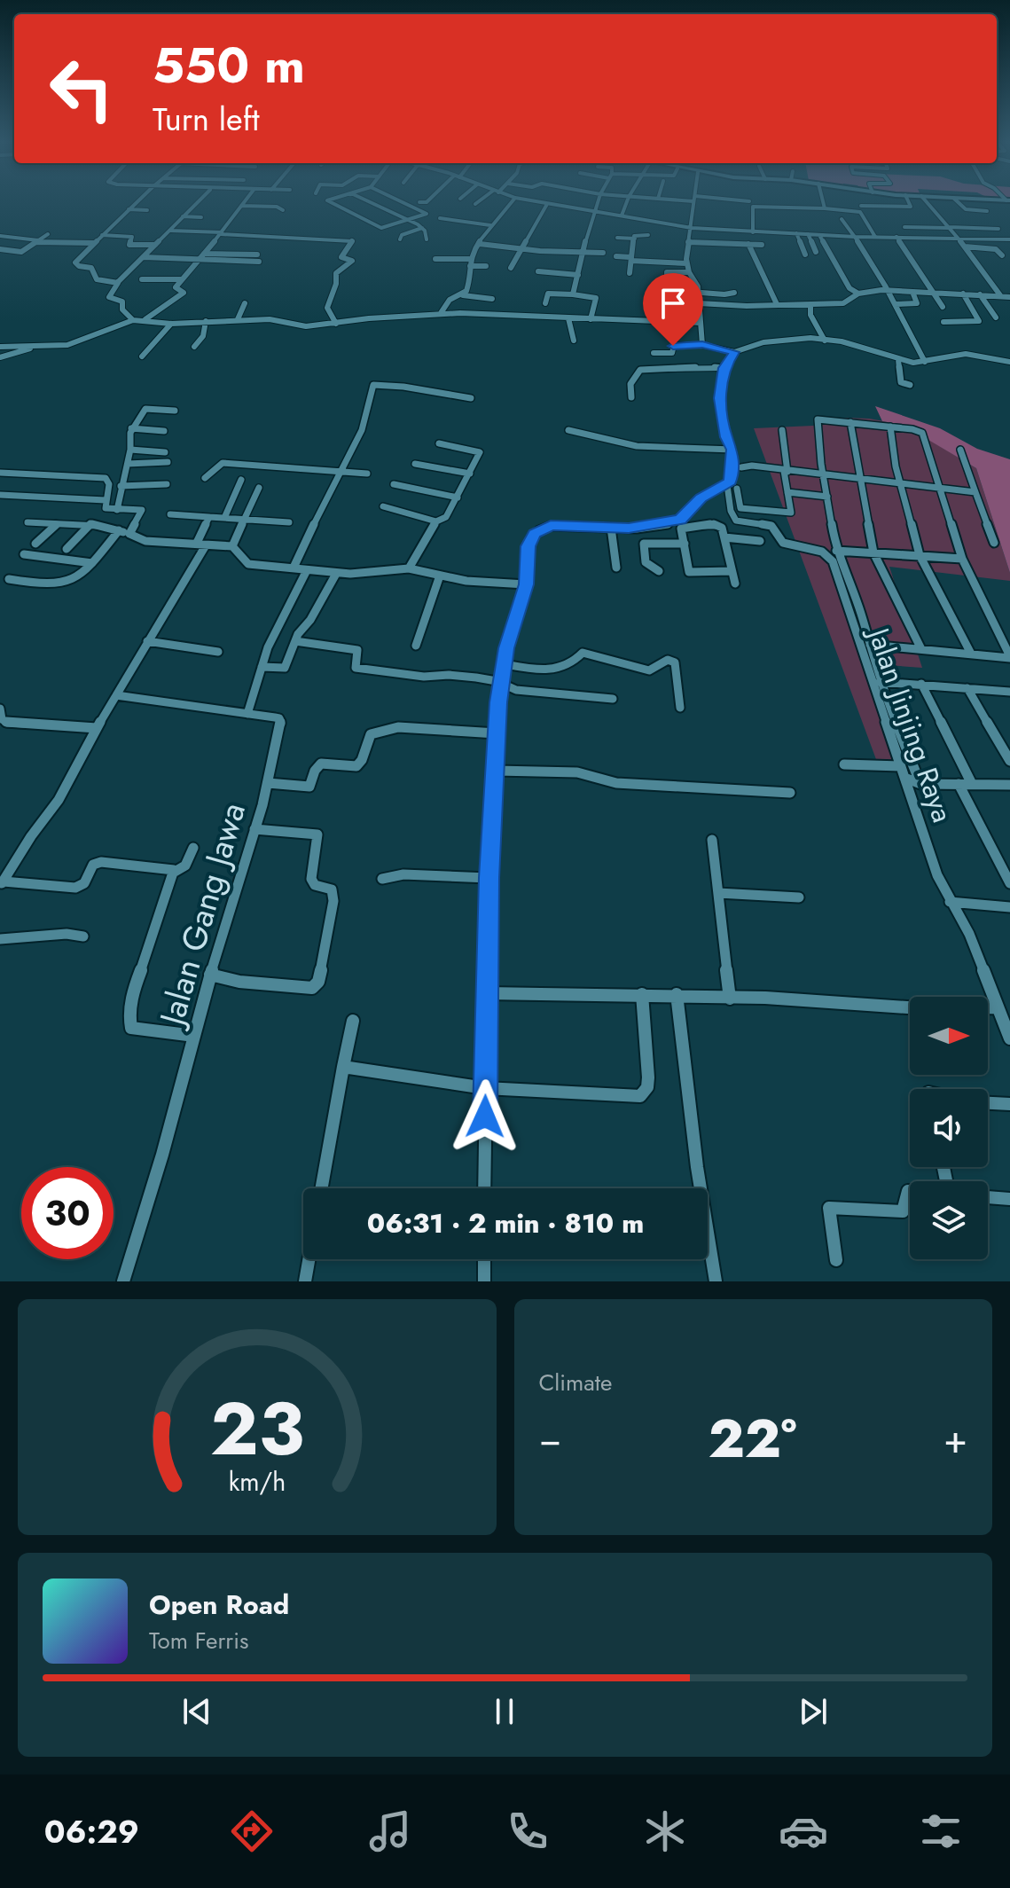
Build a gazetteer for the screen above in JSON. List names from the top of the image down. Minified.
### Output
{"streets":{"street":["Jalan Jinjing Raya","Jalan Gang Jawa"]},"north":"right","page":{"turn":["550 m","Turn left"],"limit":"30","trip":"06:31 · 2 min · 810 m","tile":"Climate","heat":["−","22°","+"],"song":["Open Road","Tom Ferris"],"tabs":"06:29","gauge":["23","km/h"]}}
